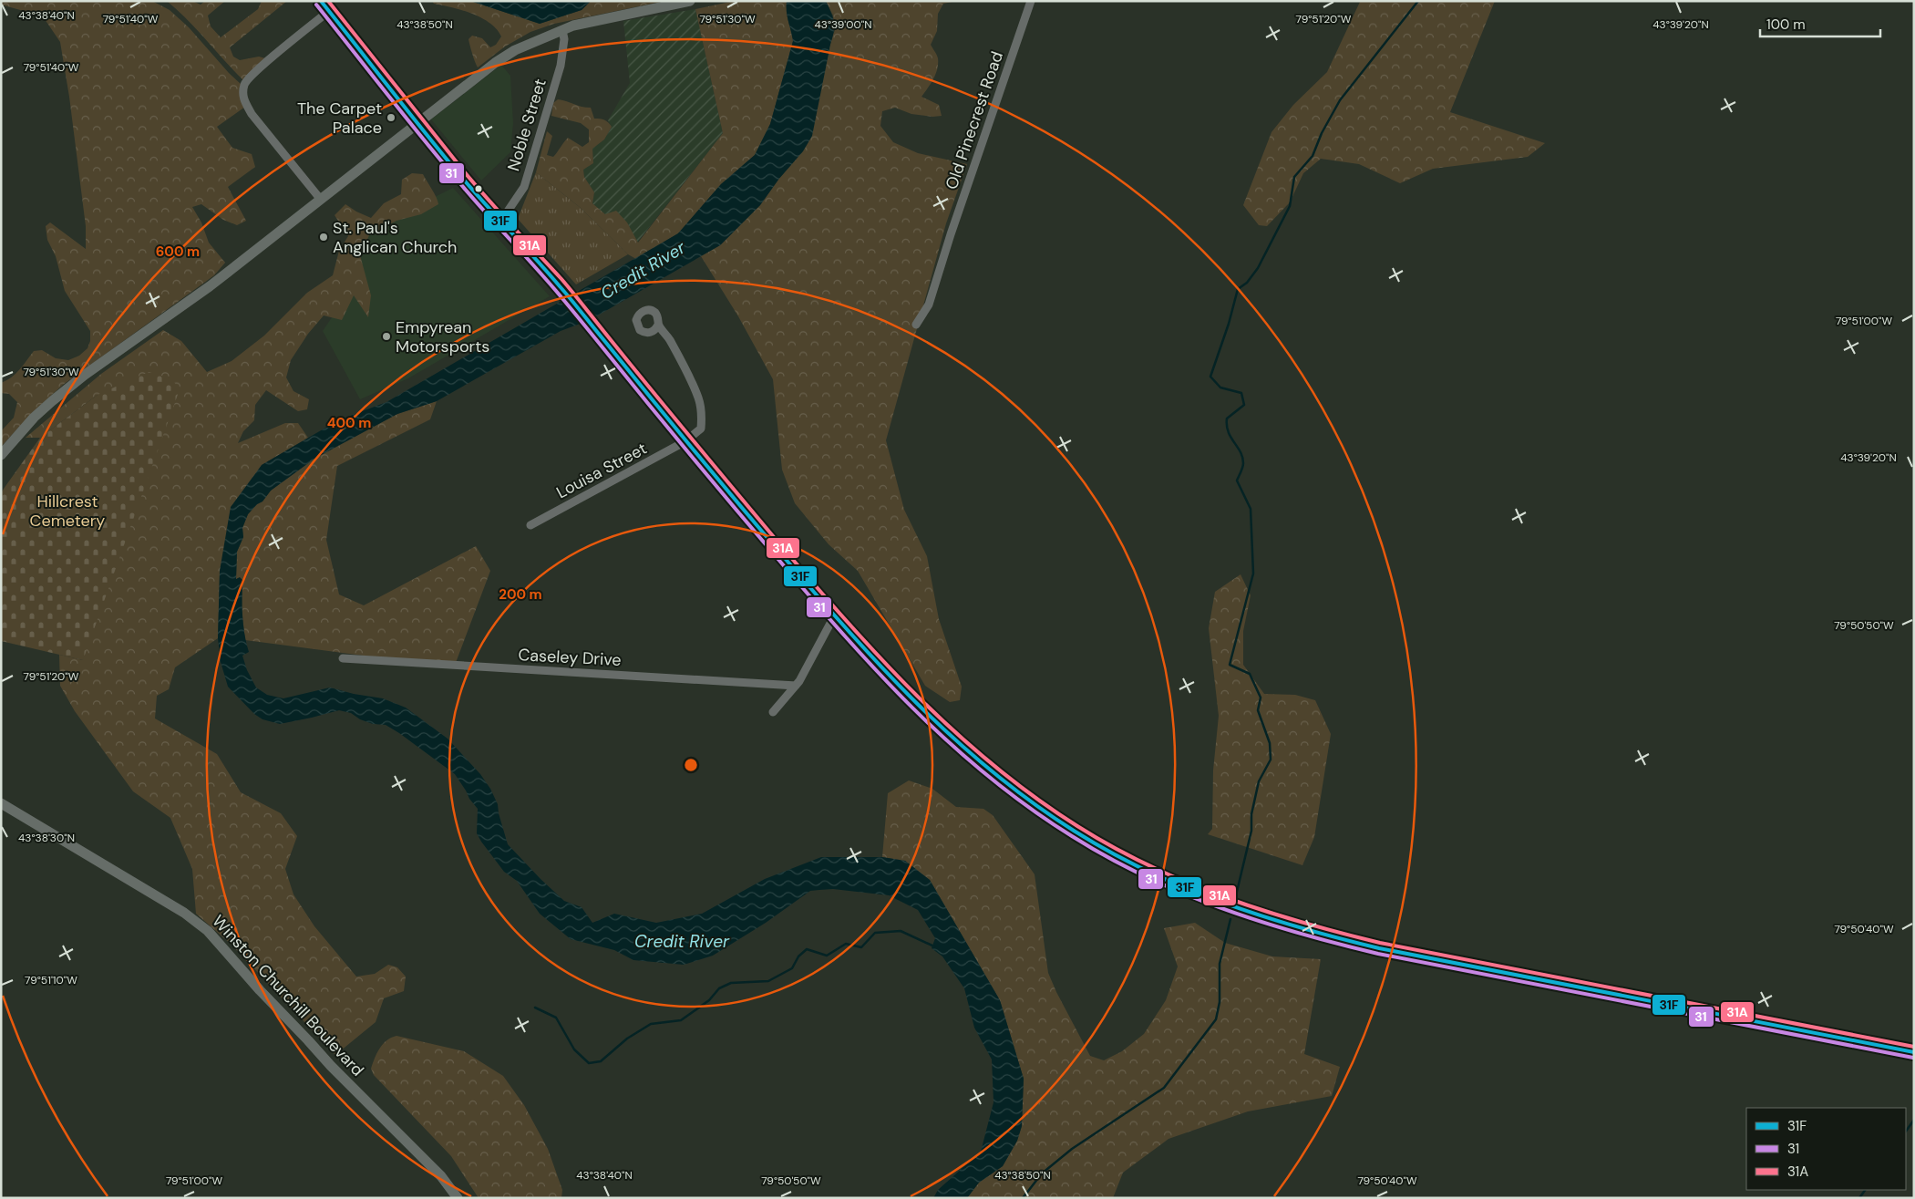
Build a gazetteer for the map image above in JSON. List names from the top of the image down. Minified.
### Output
{"streets":{"main road":["Winston Churchill Boulevard"],"street":["Old Pinecrest Road","Noble Street","Louisa Street","Caseley Drive"]},"water":["Credit River"],"parks":["Hillcrest Cemetery"],"places":["The Carpet Palace","St. Paul's Anglican Church","Empyrean Motorsports"],"lines":["transit line 31F","transit line 31A","transit line 31"],"legend":["31F","31","31A"],"scale_bar":"100 m","coordinates":["43°38'40\"N","79°51'40\"W","79°51'30\"W","79°51'20\"W","43°38'50\"N","43°39'00\"N","43°39'20\"N","79°51'00\"W","79°50'50\"W","43°38'30\"N","79°50'40\"W","79°51'10\"W"],"rings":["600 m","400 m","200 m"]}
